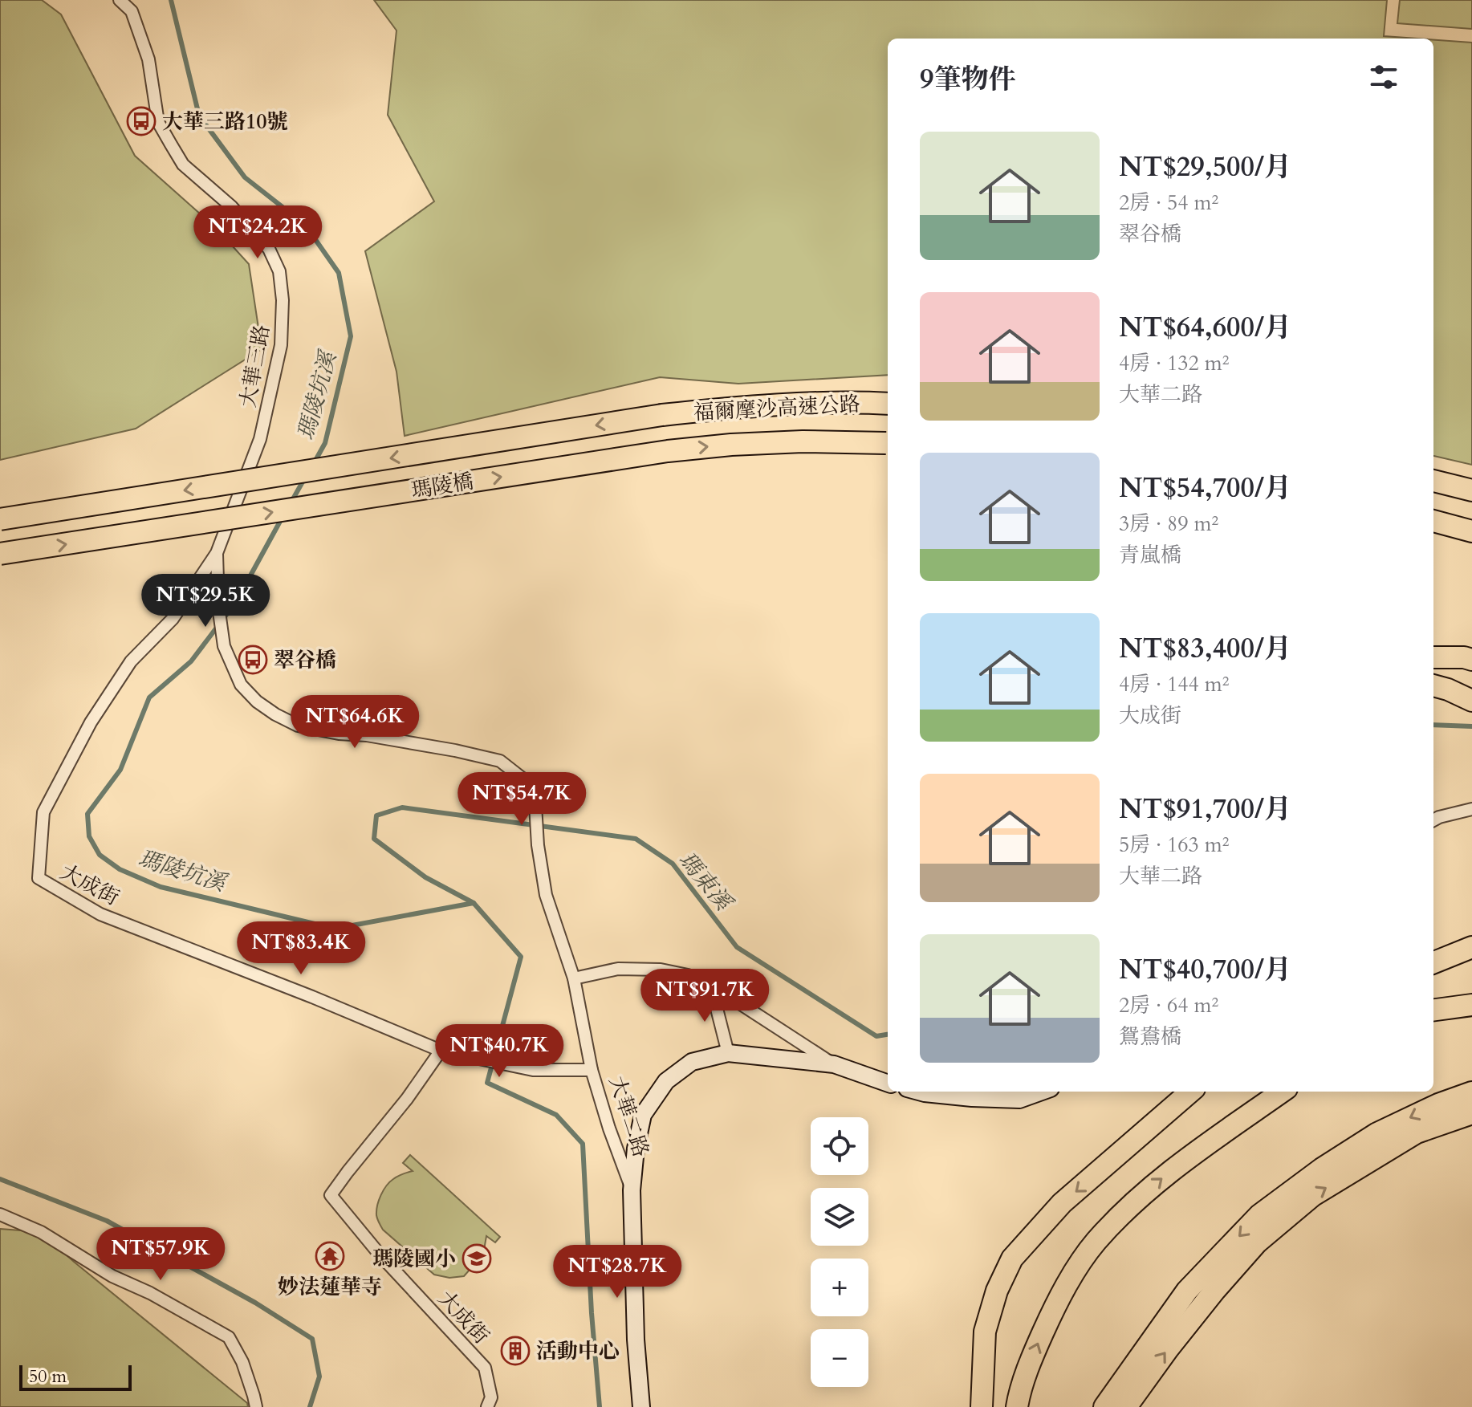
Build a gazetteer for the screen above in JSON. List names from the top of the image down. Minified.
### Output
{"streets":{"highway":["福爾摩沙高速公路","瑪陵橋"],"street":["大華三路","大成街","大華二路"]},"crossings":[["大華三路","大成街"],["大華三路","大華二路"],["福爾摩沙高速公路","瑪陵橋"],["大成街","大華二路"]],"water":["瑪陵坑溪","瑪東溪"],"places":{"bus stop":["大華三路10號","翠谷橋"],"temple":["妙法蓮華寺"],"school or university":["瑪陵國小"],"building":["活動中心"]},"scale_bar":"50 m","page":{"heading":"9筆物件","list":[{"name":"NT$29,500/月","note":"2房 · 54 m² · 翠谷橋"},{"name":"NT$64,600/月","note":"4房 · 132 m² · 大華二路"},{"name":"NT$54,700/月","note":"3房 · 89 m² · 青嵐橋"},{"name":"NT$83,400/月","note":"4房 · 144 m² · 大成街"},{"name":"NT$91,700/月","note":"5房 · 163 m² · 大華二路"},{"name":"NT$40,700/月","note":"2房 · 64 m² · 鴛鴦橋"}],"price":["NT$24.2K","NT$29.5K","NT$64.6K","NT$54.7K","NT$83.4K","NT$91.7K","NT$40.7K","NT$57.9K","NT$28.7K"],"map_buttons":["+","−"],"scale":"50 m"}}
